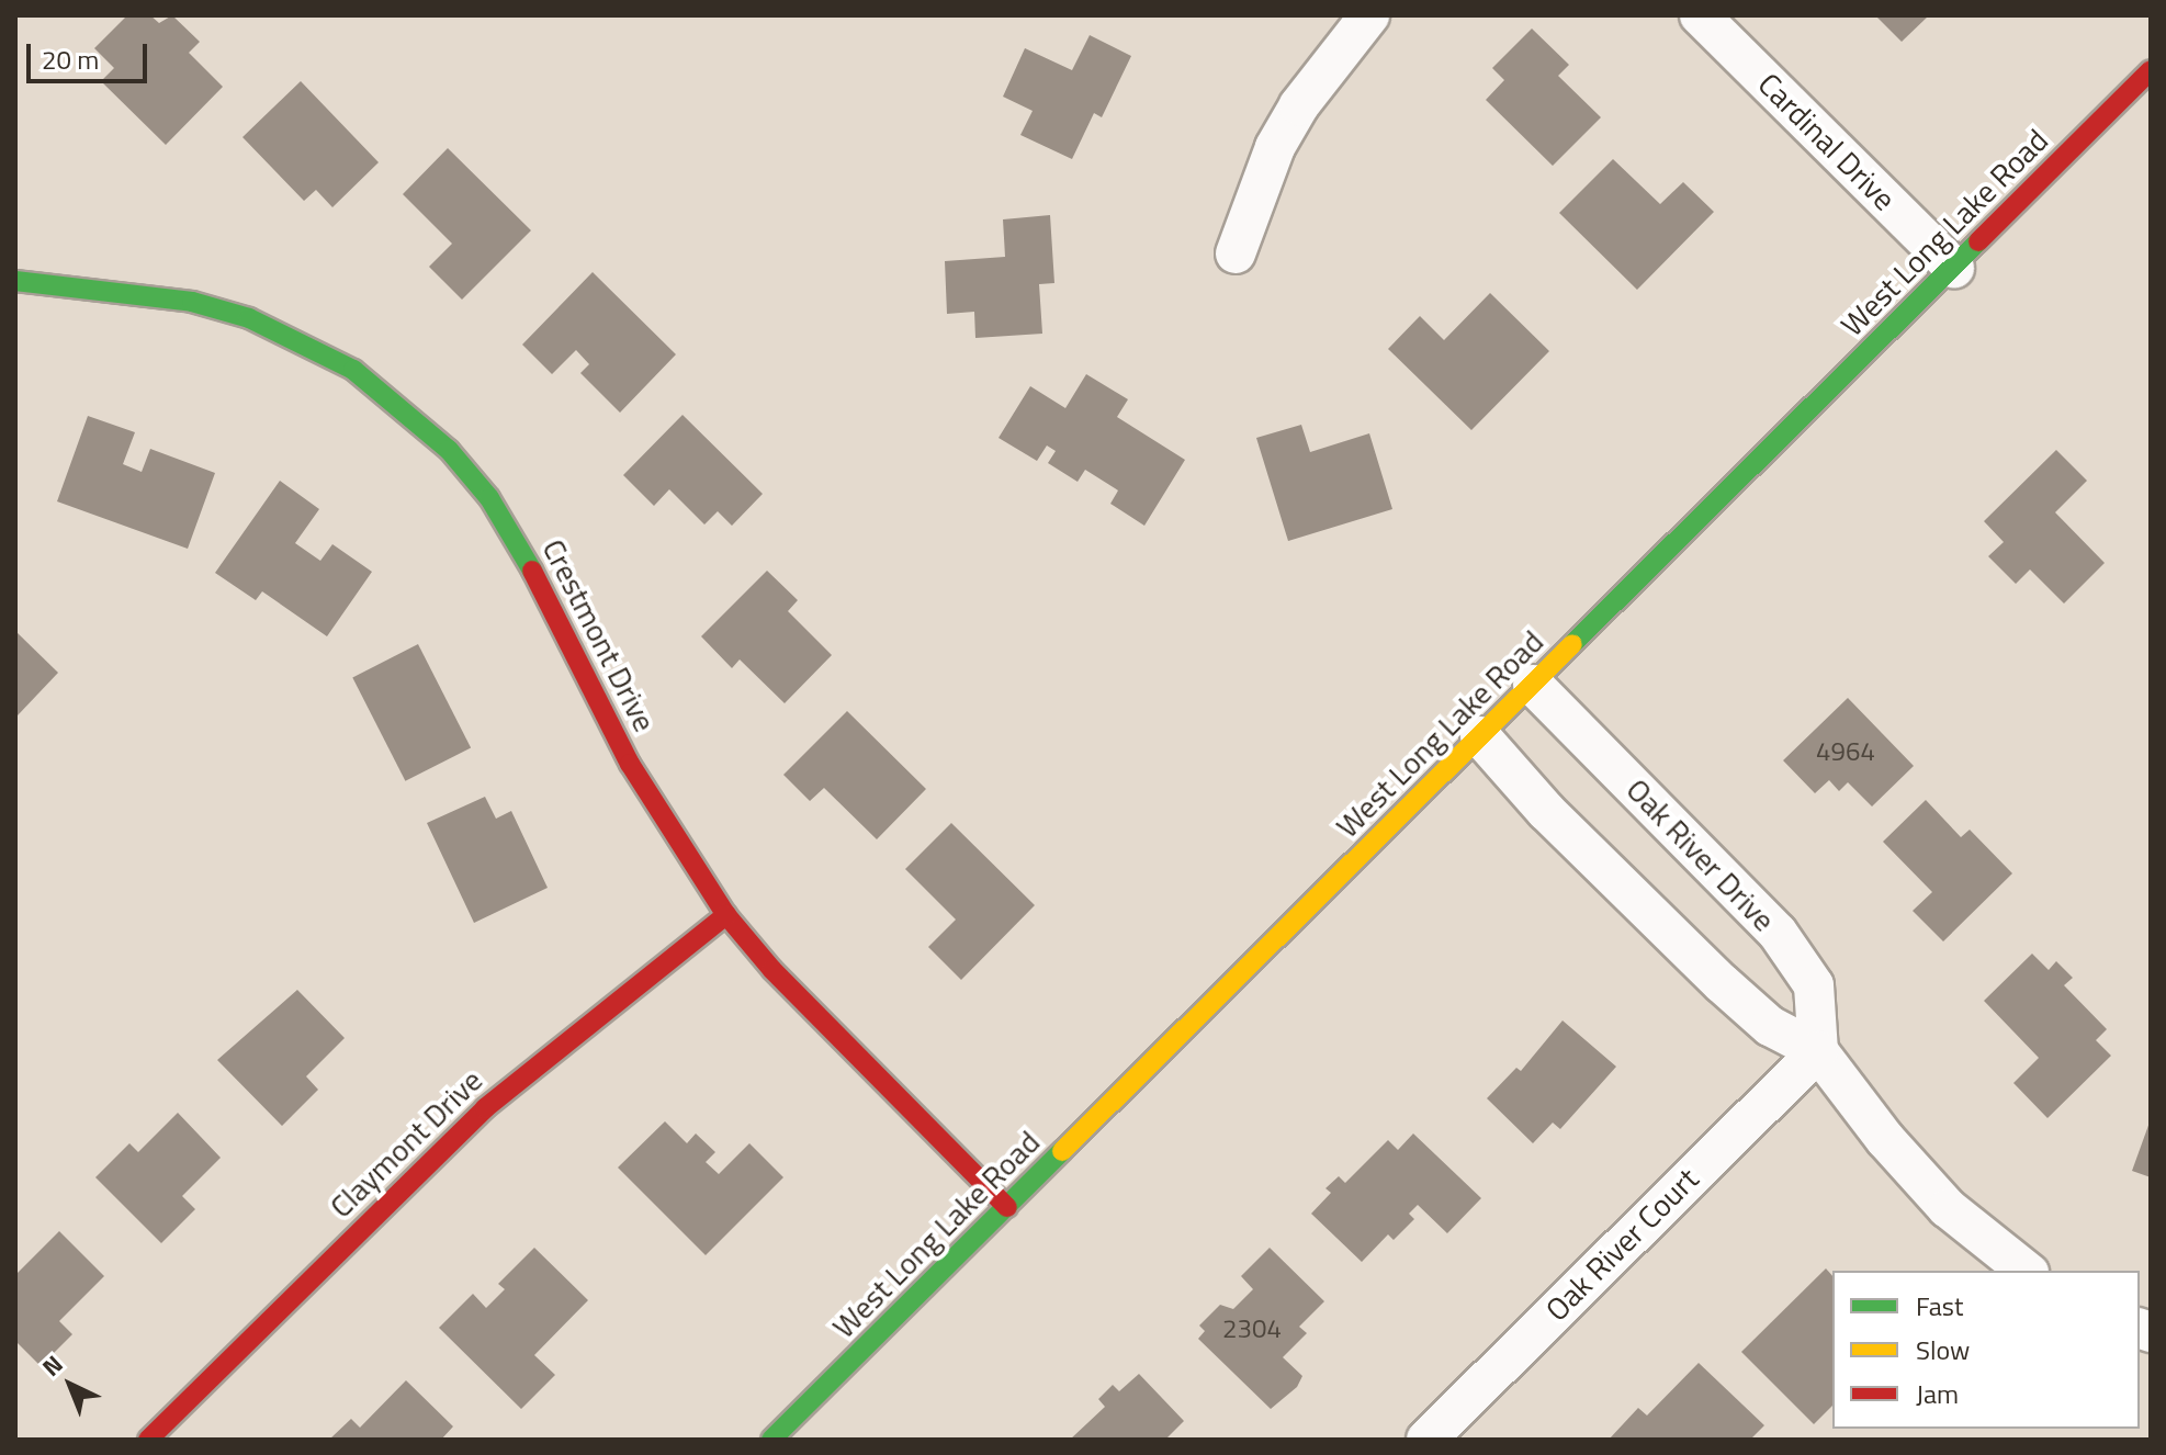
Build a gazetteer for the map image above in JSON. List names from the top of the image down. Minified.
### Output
{"streets":{"street":["Cardinal Drive","West Long Lake Road","Crestmont Drive","Oak River Drive","Claymont Drive","Oak River Court"]},"crossings":[["Cardinal Drive","West Long Lake Road"],["West Long Lake Road","Crestmont Drive"],["West Long Lake Road","Oak River Drive"],["Crestmont Drive","Claymont Drive"],["Oak River Drive","Oak River Court"]],"house_numbers":["4964","2304"],"legend":["Fast","Slow","Jam"],"scale_bar":"20 m","north":"top left"}
